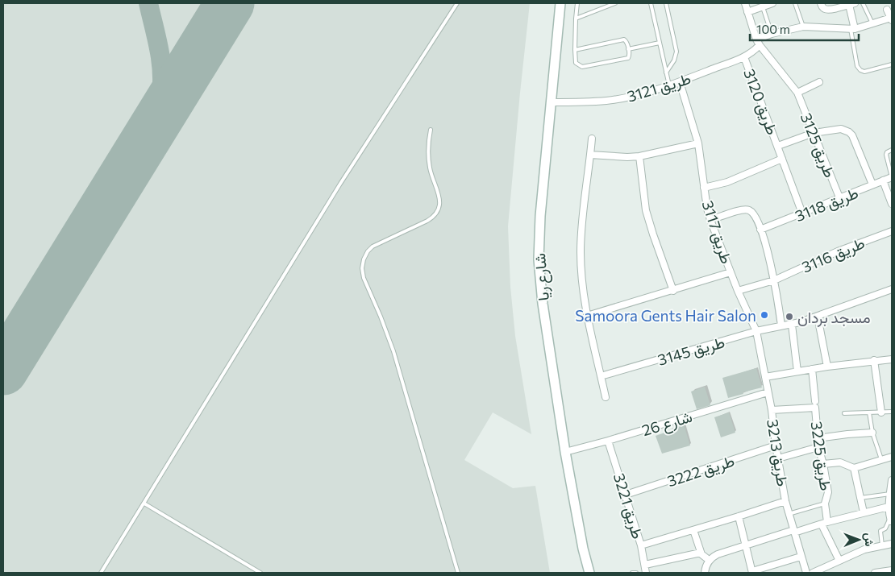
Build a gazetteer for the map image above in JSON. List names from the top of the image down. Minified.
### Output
{"streets":{"main road":["شارع ريا"],"street":["طريق 3121","طريق 3120","طريق 3125","طريق 3118","طريق 3117","طريق 3116","طريق 3145","شارع 26","طريق 3213","طريق 3225","طريق 3222","طريق 3221"]},"crossings":[["طريق 3121","طريق 3120"],["طريق 3121","طريق 3125"],["طريق 3121","طريق 3117"],["طريق 3121","شارع ريا"],["طريق 3120","طريق 3125"],["طريق 3120","طريق 3118"],["طريق 3125","طريق 3118"],["طريق 3117","طريق 3116"],["طريق 3117","طريق 3145"],["طريق 3117","طريق 3213"],["شارع ريا","شارع 26"],["طريق 3145","طريق 3213"],["شارع 26","طريق 3213"],["شارع 26","طريق 3221"],["طريق 3213","طريق 3225"],["طريق 3213","طريق 3222"],["طريق 3222","طريق 3221"]],"places":["Samoora Gents Hair Salon","مسجد بردان"],"scale_bar":"100 m","north":"right"}
